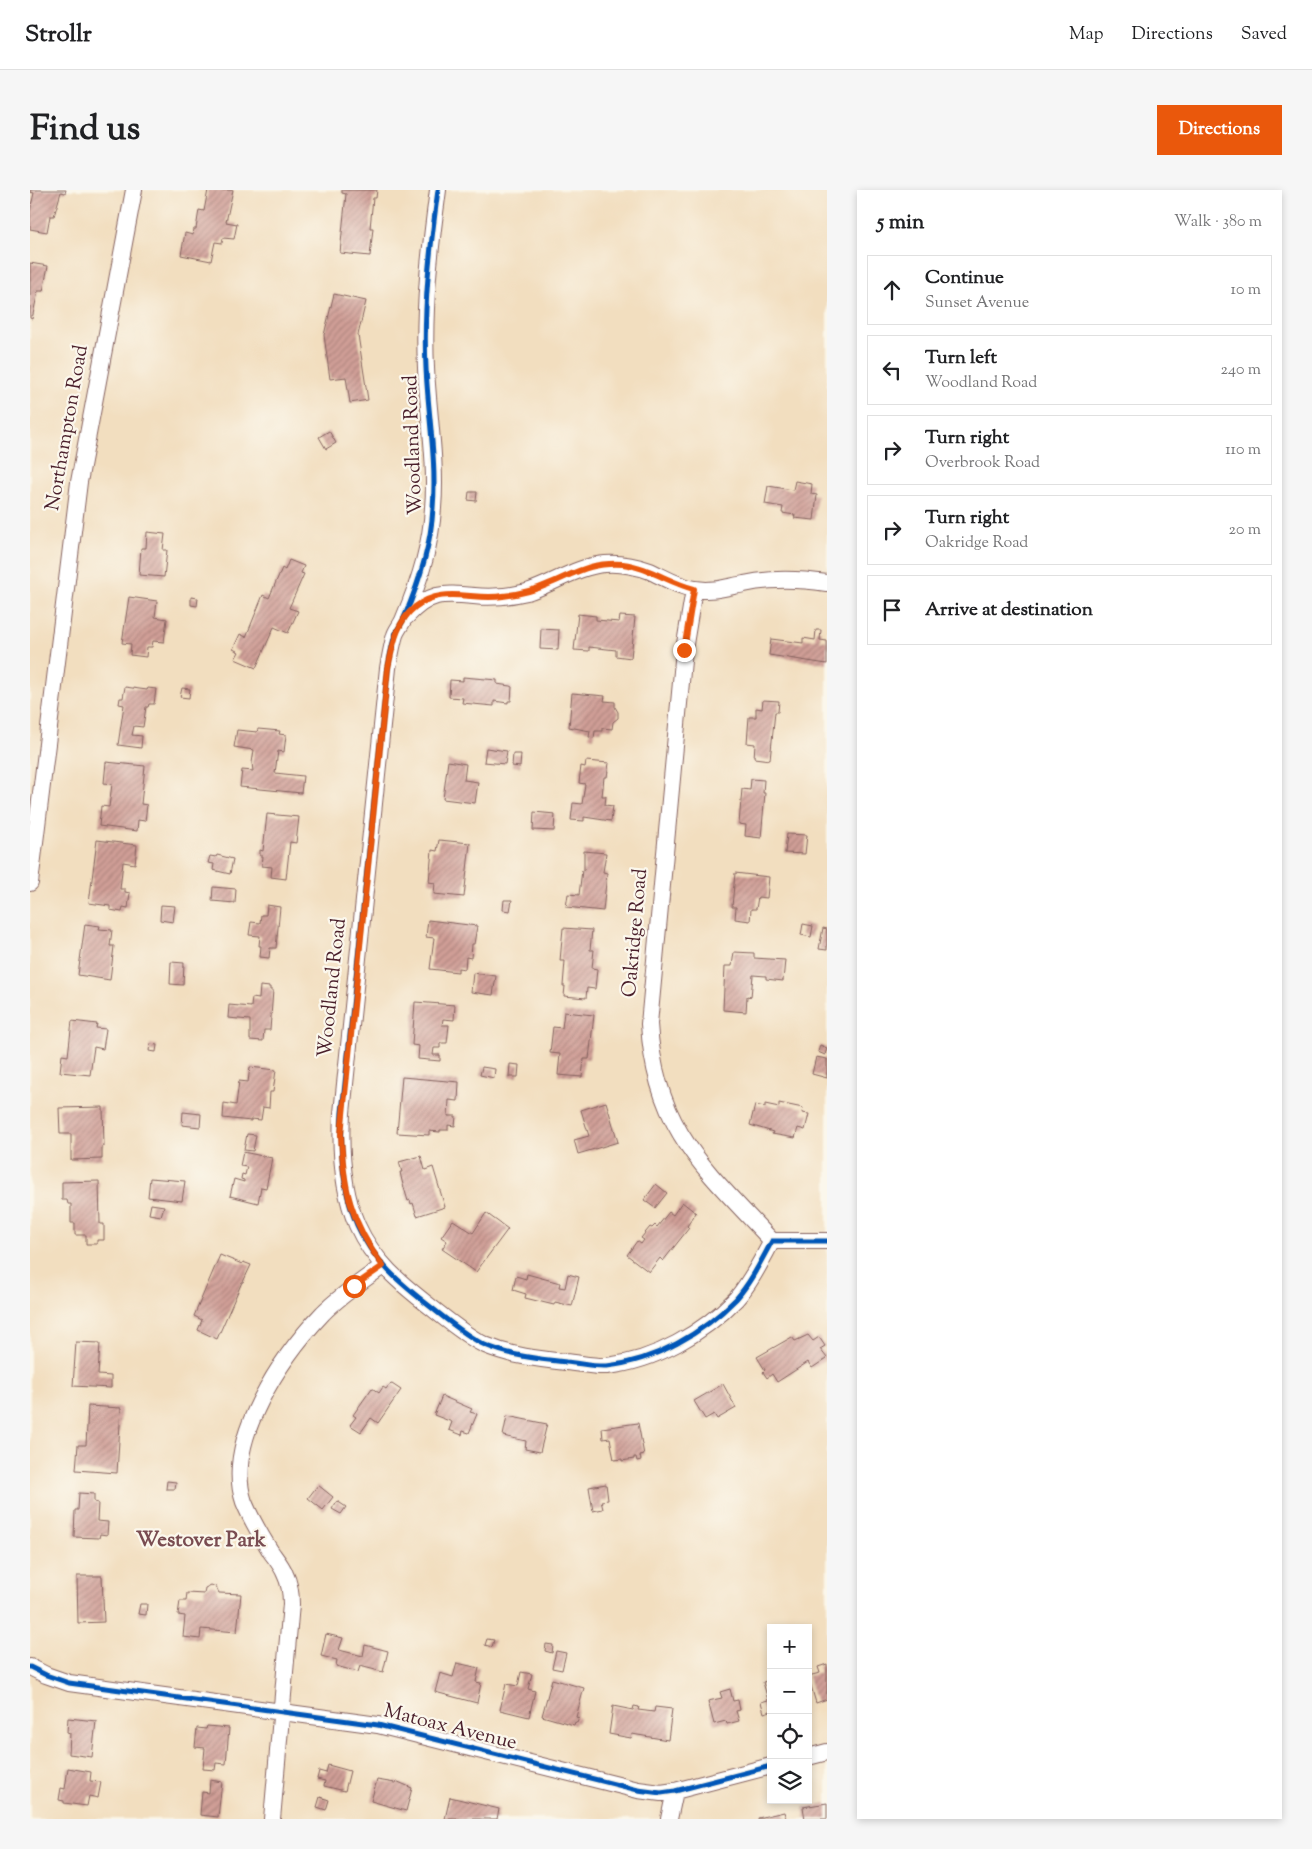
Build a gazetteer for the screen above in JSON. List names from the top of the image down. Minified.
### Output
{"streets":{"street":["Northampton Road","Woodland Road","Oakridge Road","Matoax Avenue"]},"crossings":[["Woodland Road","Oakridge Road"]],"districts":["Westover Park"],"page":{"header":"Strollr","nav":["Map","Directions","Saved"],"title":"Find us","buttons":"Directions","heading":["5 min","Walk · 380 m"],"list":[["Continue","Sunset Avenue","10 m"],["Turn left","Woodland Road","240 m"],["Turn right","Overbrook Road","110 m"],["Turn right","Oakridge Road","20 m"],"Arrive at destination"],"map_buttons":["+","−"]}}
